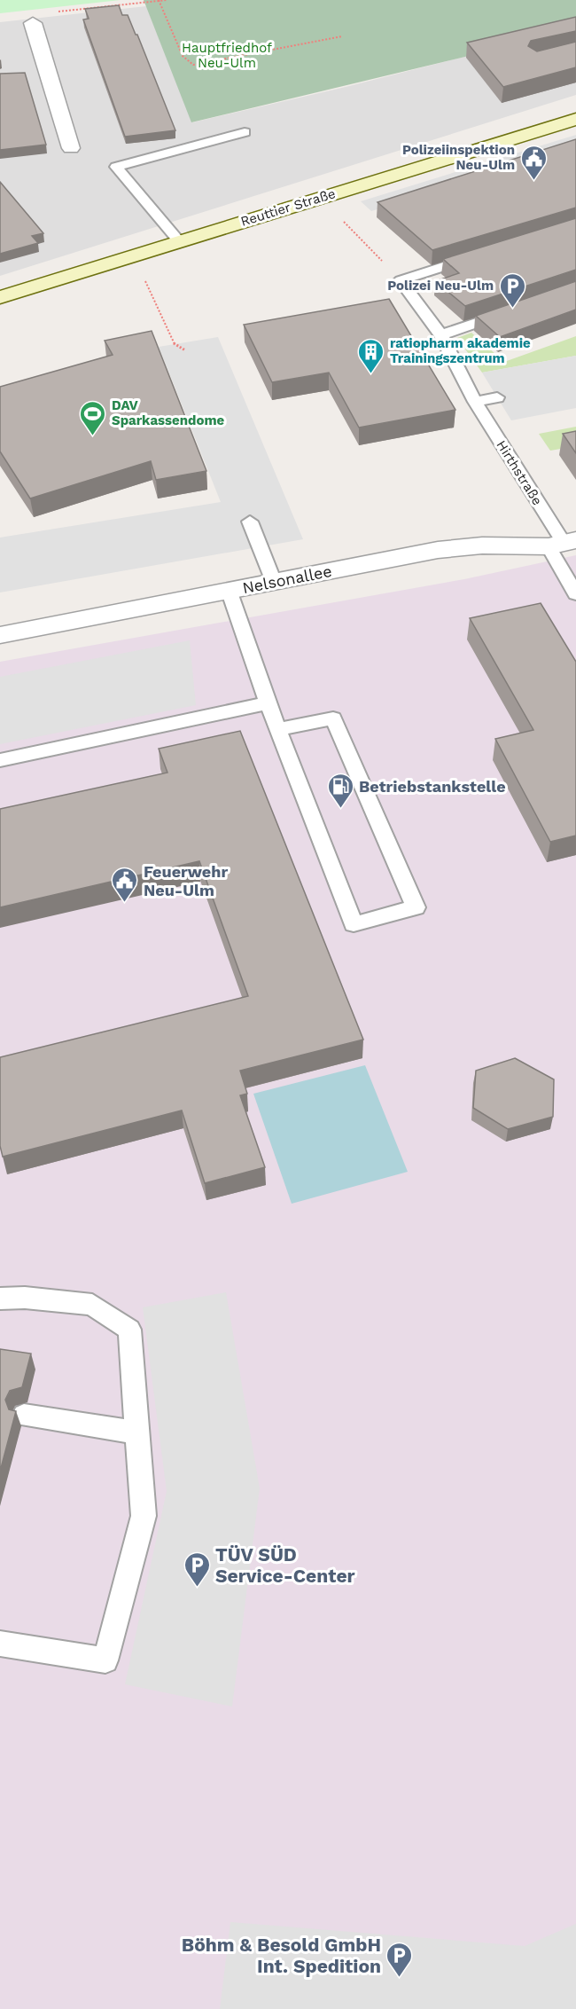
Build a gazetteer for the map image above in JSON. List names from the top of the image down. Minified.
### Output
{"streets":{"main road":["Reuttier Straße"],"street":["Nelsonallee"],"lane":["Hirthstraße"]},"crossings":[["Hirthstraße","Nelsonallee"]],"parks":["Hauptfriedhof Neu-Ulm"],"places":{"public building":["Polizeiinspektion Neu-Ulm","Feuerwehr Neu-Ulm"],"parking":["Polizei Neu-Ulm","TÜV SÜD Service-Center","Böhm & Besold GmbH Int. Spedition"],"building":["ratiopharm akademie Trainingszentrum"],"sports":["DAV Sparkassendome"],"fuel station":["Betriebstankstelle"]}}
